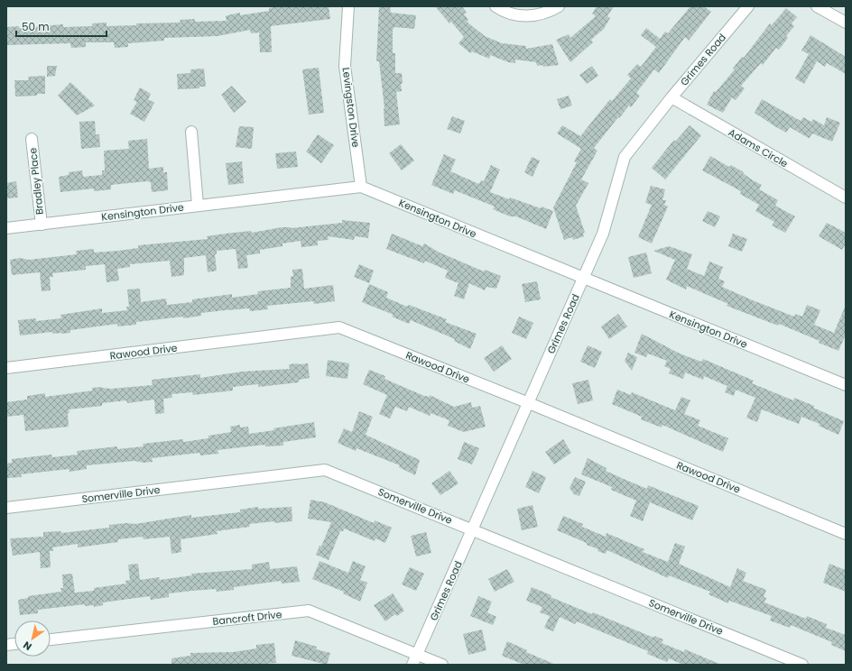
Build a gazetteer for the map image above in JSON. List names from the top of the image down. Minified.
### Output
{"streets":{"street":["Grimes Road","Levingston Drive","Adams Circle","Bradley Place","Kensington Drive","Rawood Drive","Somerville Drive","Bancroft Drive"]},"crossings":[["Grimes Road","Adams Circle"],["Grimes Road","Kensington Drive"],["Grimes Road","Rawood Drive"],["Grimes Road","Somerville Drive"],["Grimes Road","Bancroft Drive"],["Levingston Drive","Kensington Drive"],["Bradley Place","Kensington Drive"]],"scale_bar":"50 m","north":"bottom left"}
